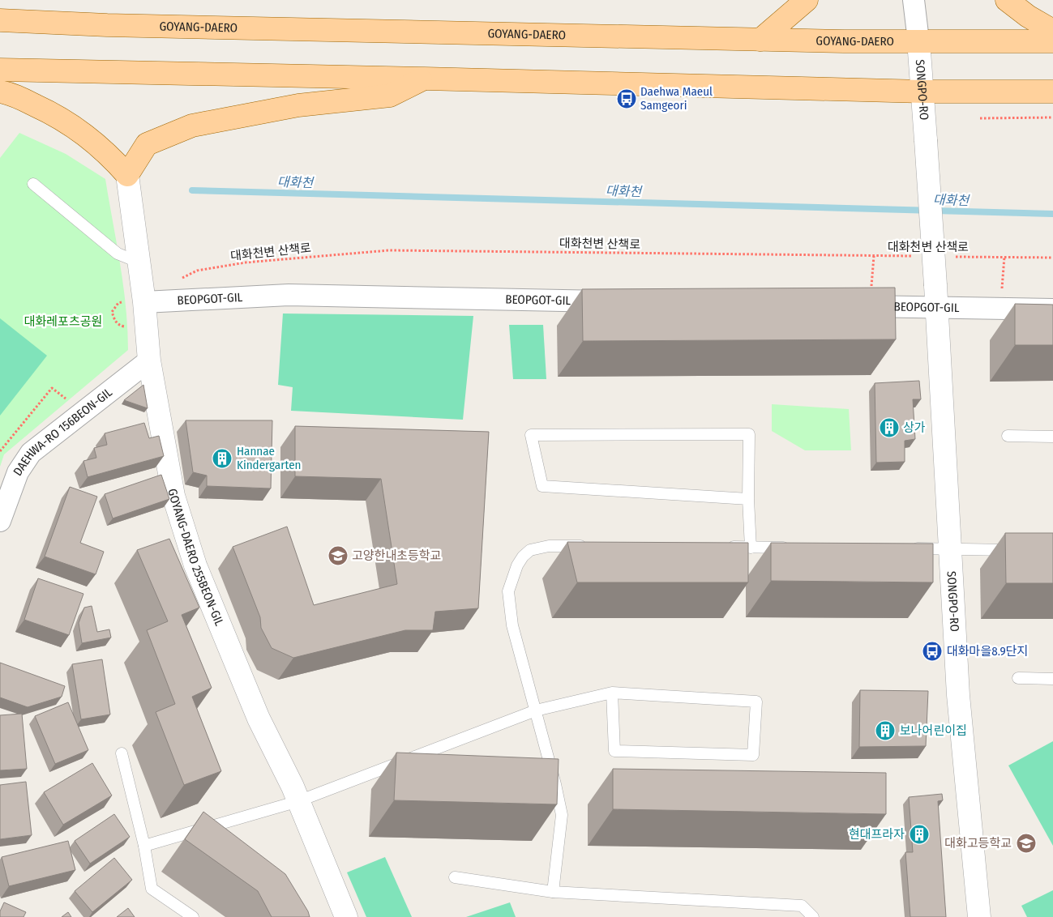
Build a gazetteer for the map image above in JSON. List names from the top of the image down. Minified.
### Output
{"streets":{"main road":["GOYANG-DAERO"],"street":["SONGPO-RO","BEOPGOT-GIL","DAEHWA-RO 156BEON-GIL","GOYANG-DAERO 255BEON-GIL"],"path":["대화천변 산책로"]},"crossings":[["GOYANG-DAERO","SONGPO-RO"],["SONGPO-RO","BEOPGOT-GIL"],["BEOPGOT-GIL","GOYANG-DAERO 255BEON-GIL"],["DAEHWA-RO 156BEON-GIL","GOYANG-DAERO 255BEON-GIL"]],"water":["대화천"],"parks":["대화레포츠공원"],"places":{"bus stop":["Daehwa Maeul Samgeori","대화마을8.9단지"],"building":["상가","Hannae Kindergarten","보나어린이집","현대프라자"],"school or university":["고양한내초등학교","대화고등학교"]}}
